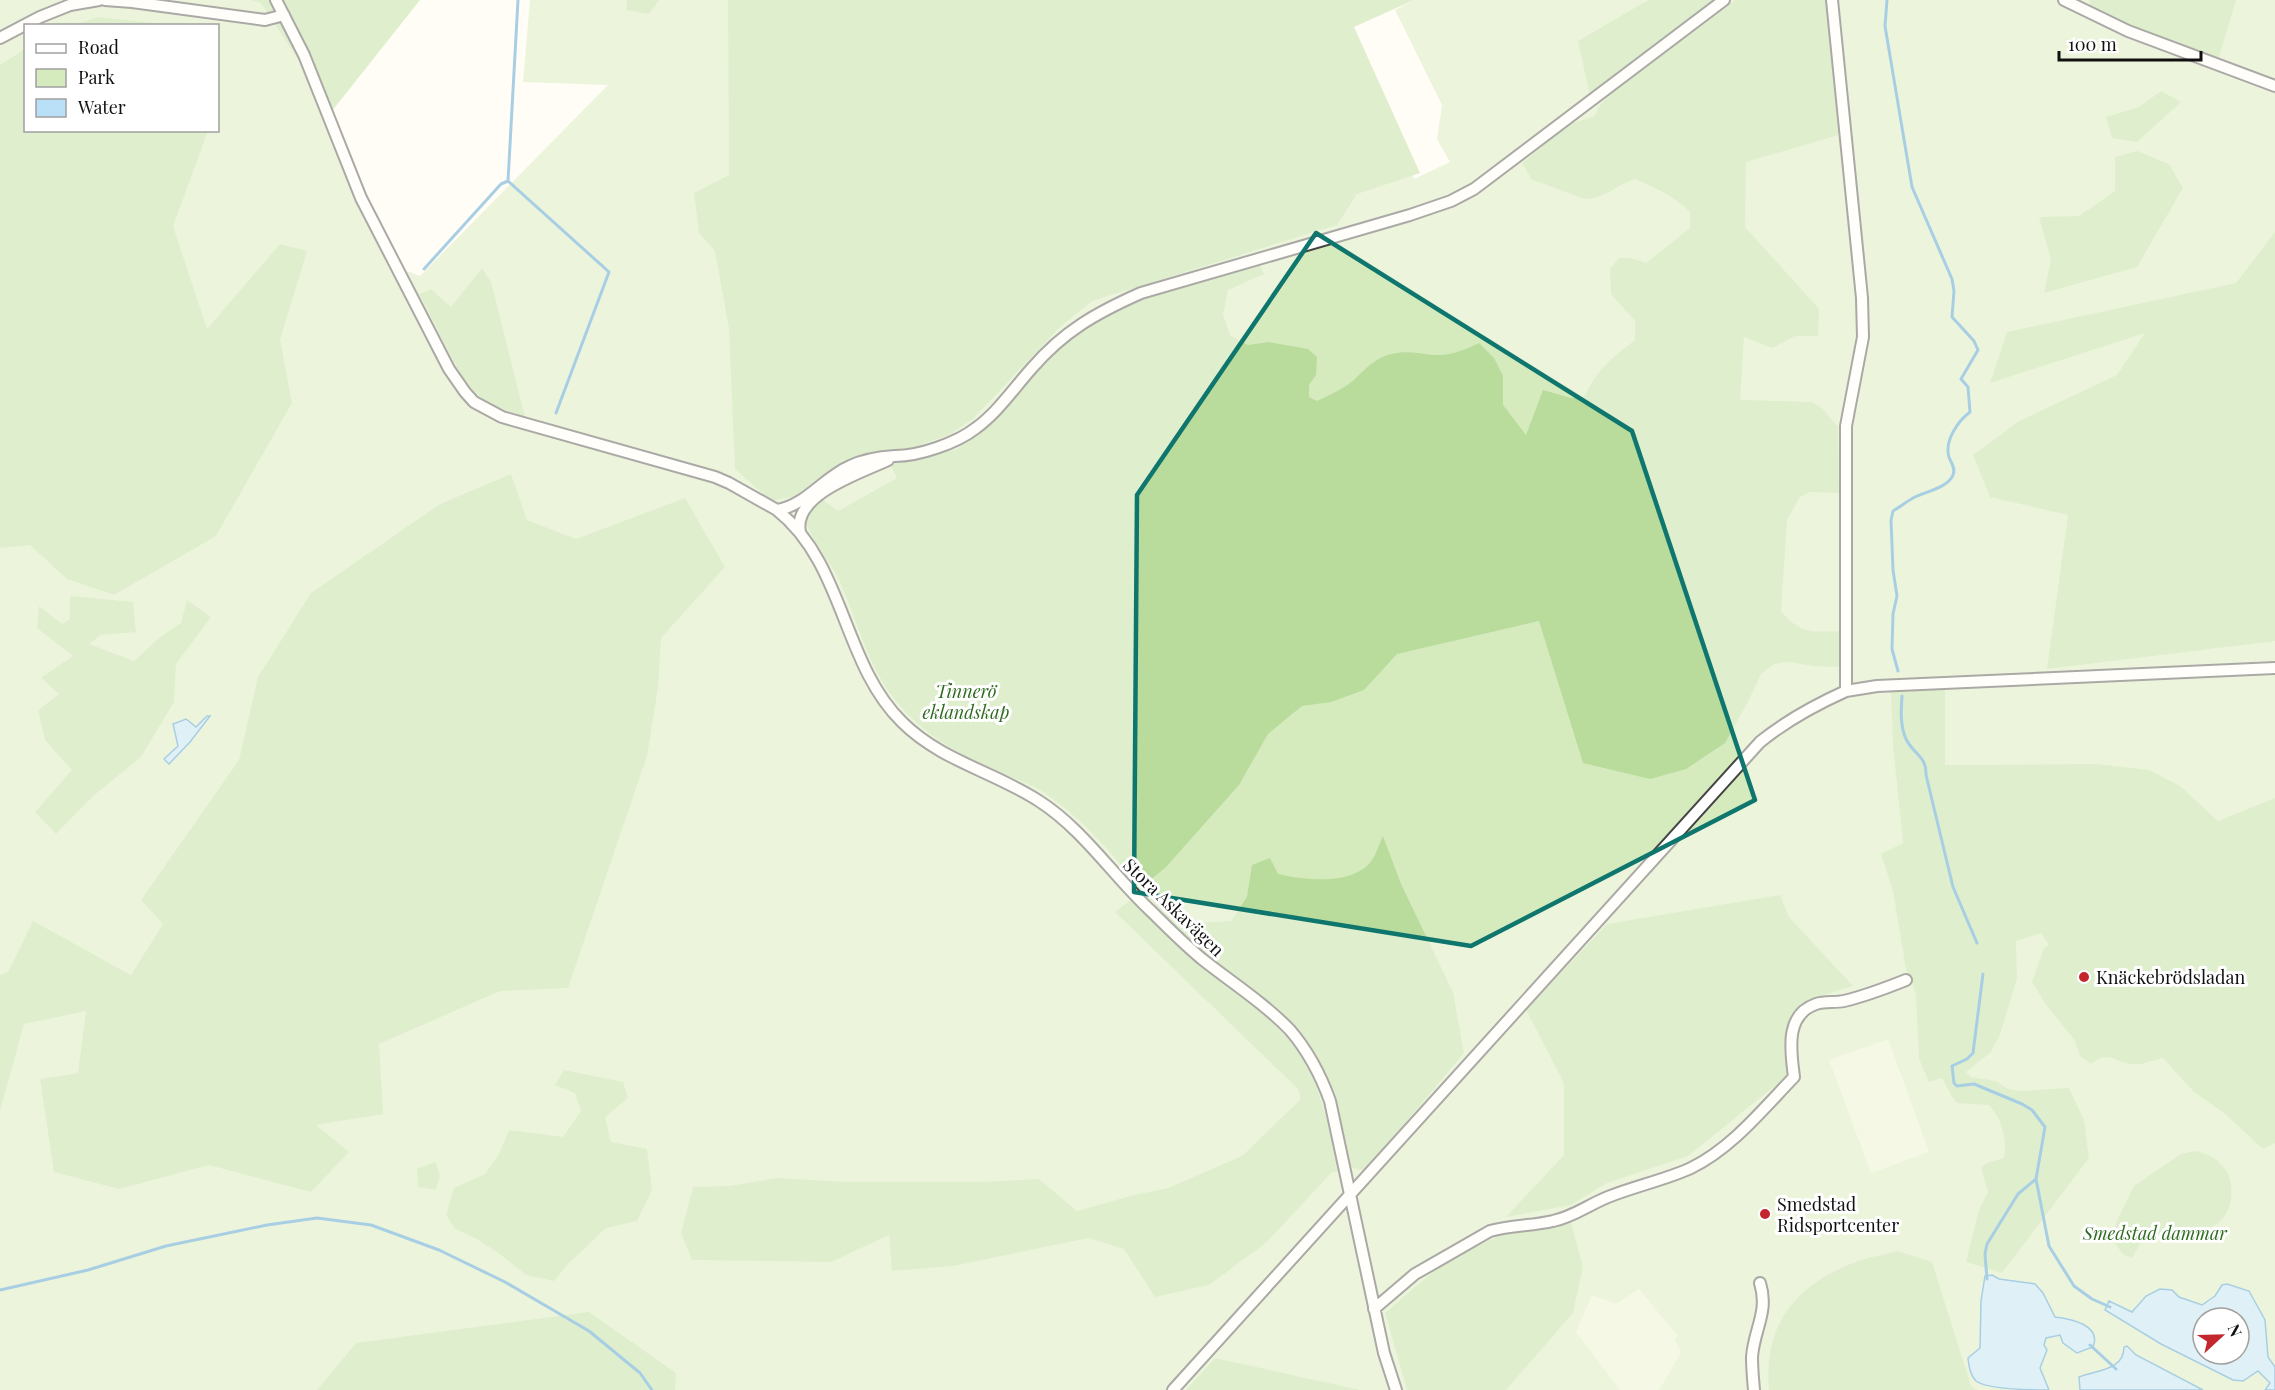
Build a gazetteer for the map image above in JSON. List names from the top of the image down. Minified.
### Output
{"streets":{"street":["Stora Askavägen"]},"parks":["Tinnerö eklandskap","Smedstad dammar"],"places":["Knäckebrödsladan","Smedstad Ridsportcenter"],"legend":["Road","Park","Water"],"scale_bar":"100 m","north":"right"}
